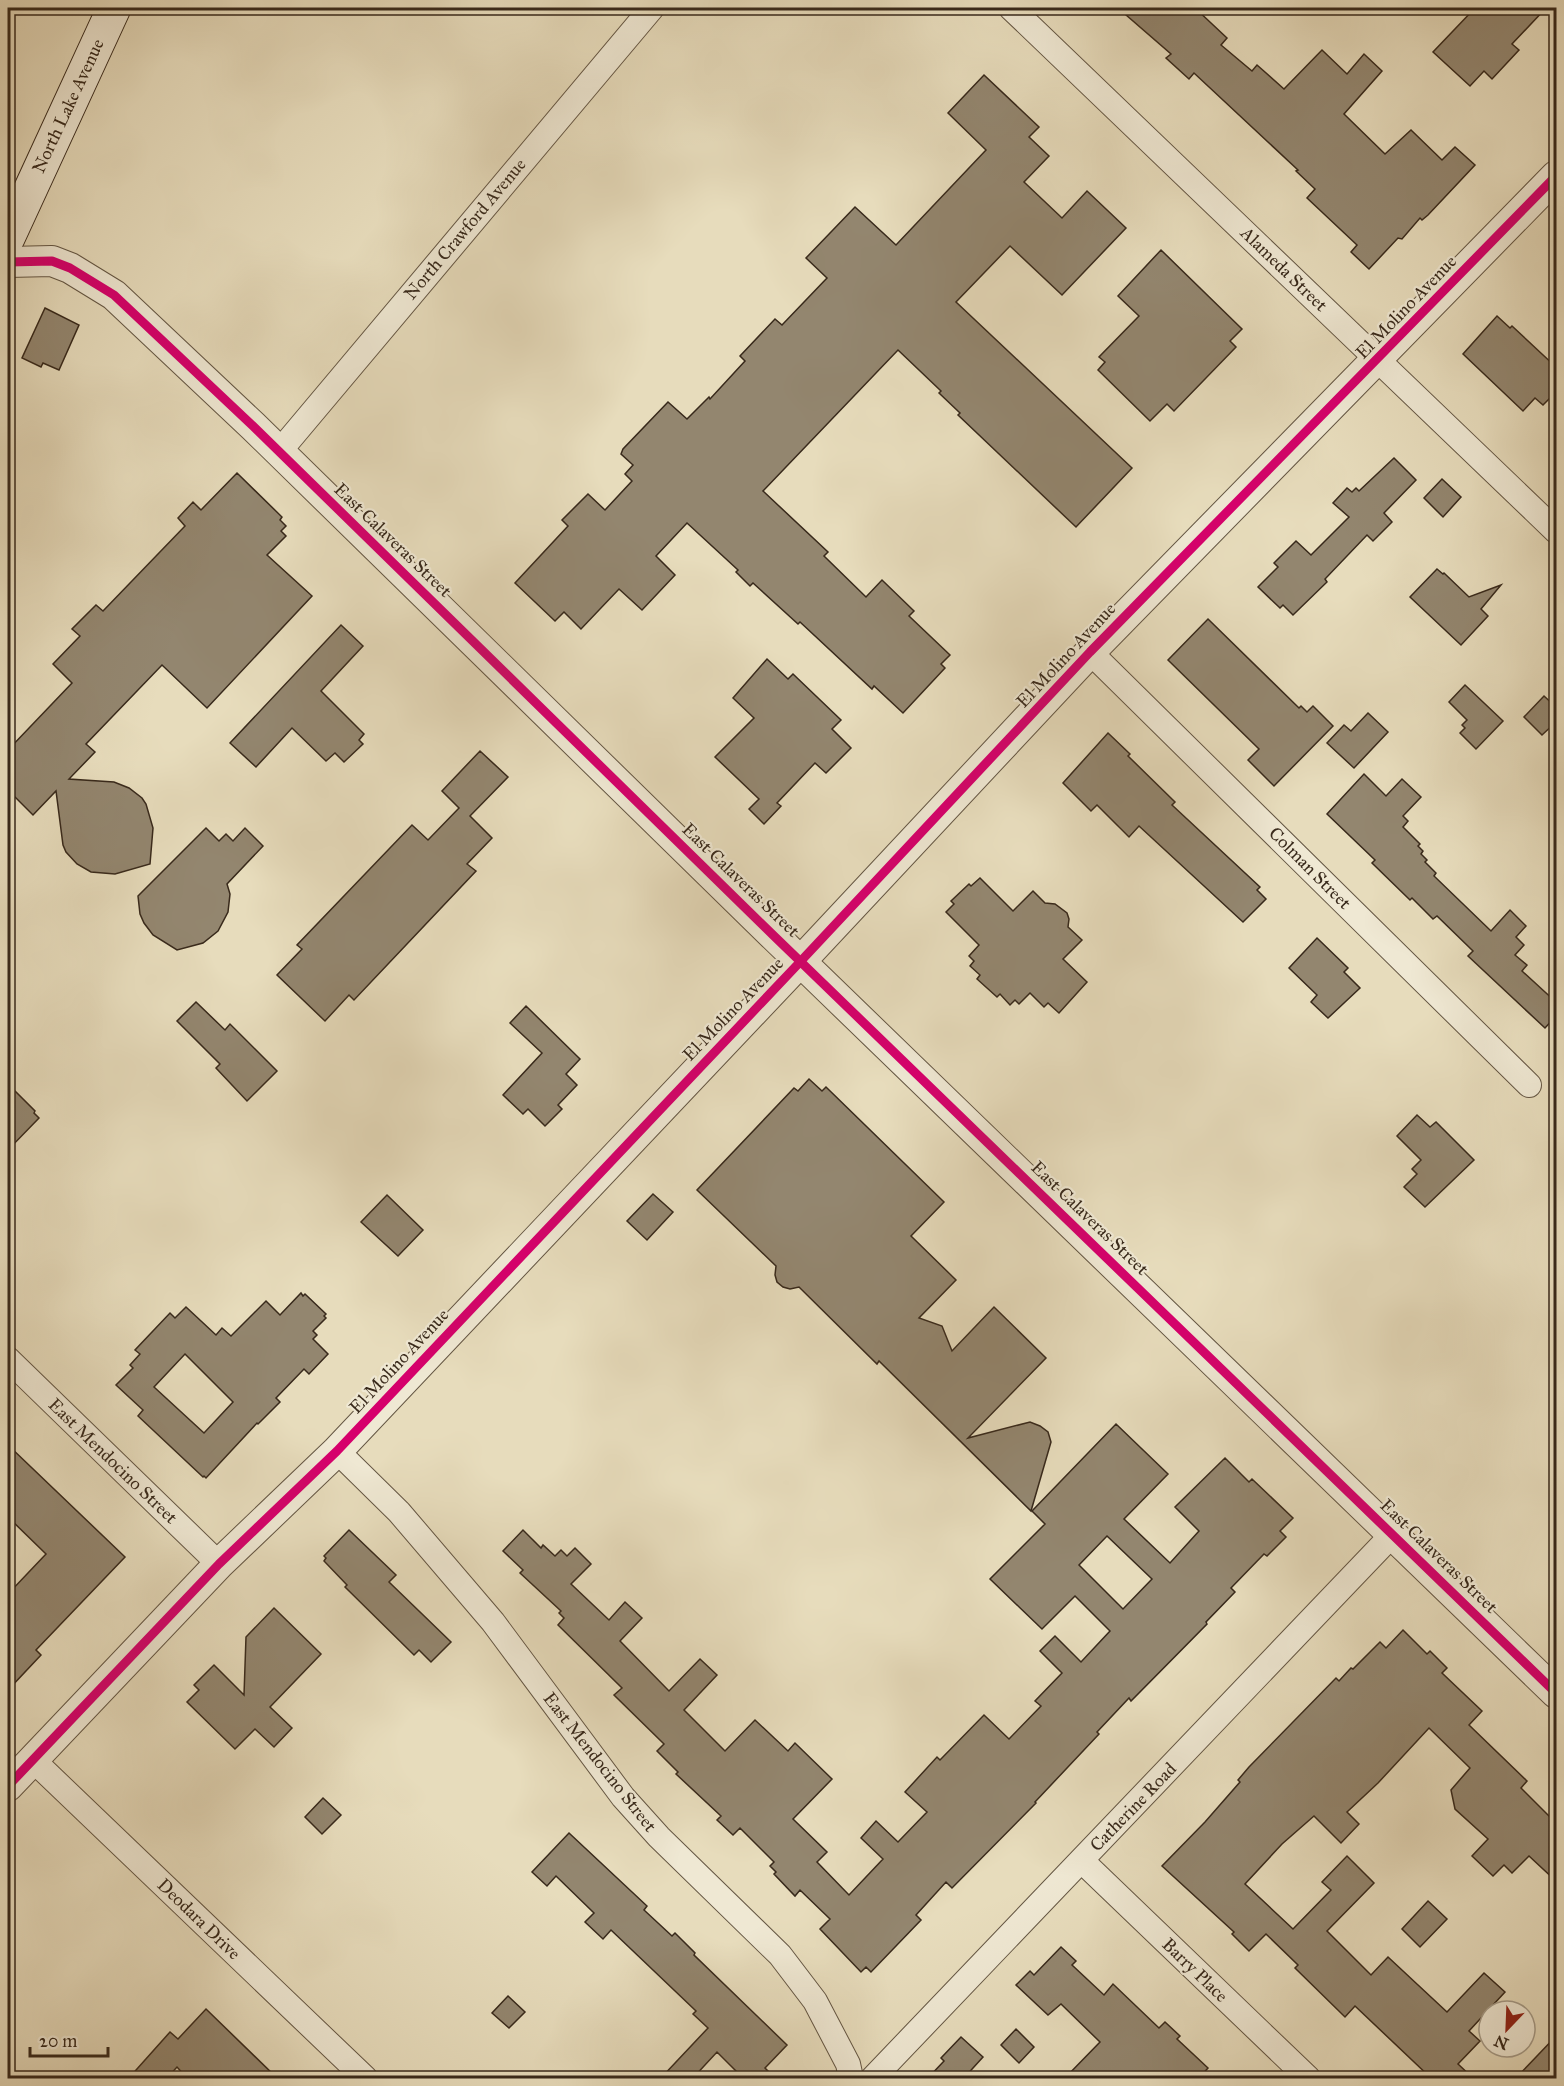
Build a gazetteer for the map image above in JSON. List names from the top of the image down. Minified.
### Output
{"streets":{"main road":["North Lake Avenue"],"street":["North Crawford Avenue","Alameda Street","El Molino Avenue","East Calaveras Street","Colman Street","East Mendocino Street","Catherine Road","Deodara Drive","Barry Place"]},"crossings":[["North Crawford Avenue","East Calaveras Street"],["Alameda Street","El Molino Avenue"],["El Molino Avenue","East Calaveras Street"],["El Molino Avenue","Colman Street"],["El Molino Avenue","East Mendocino Street"],["El Molino Avenue","Deodara Drive"],["East Calaveras Street","Catherine Road"],["Catherine Road","Barry Place"]],"scale_bar":"20 m","north":"bottom left"}
